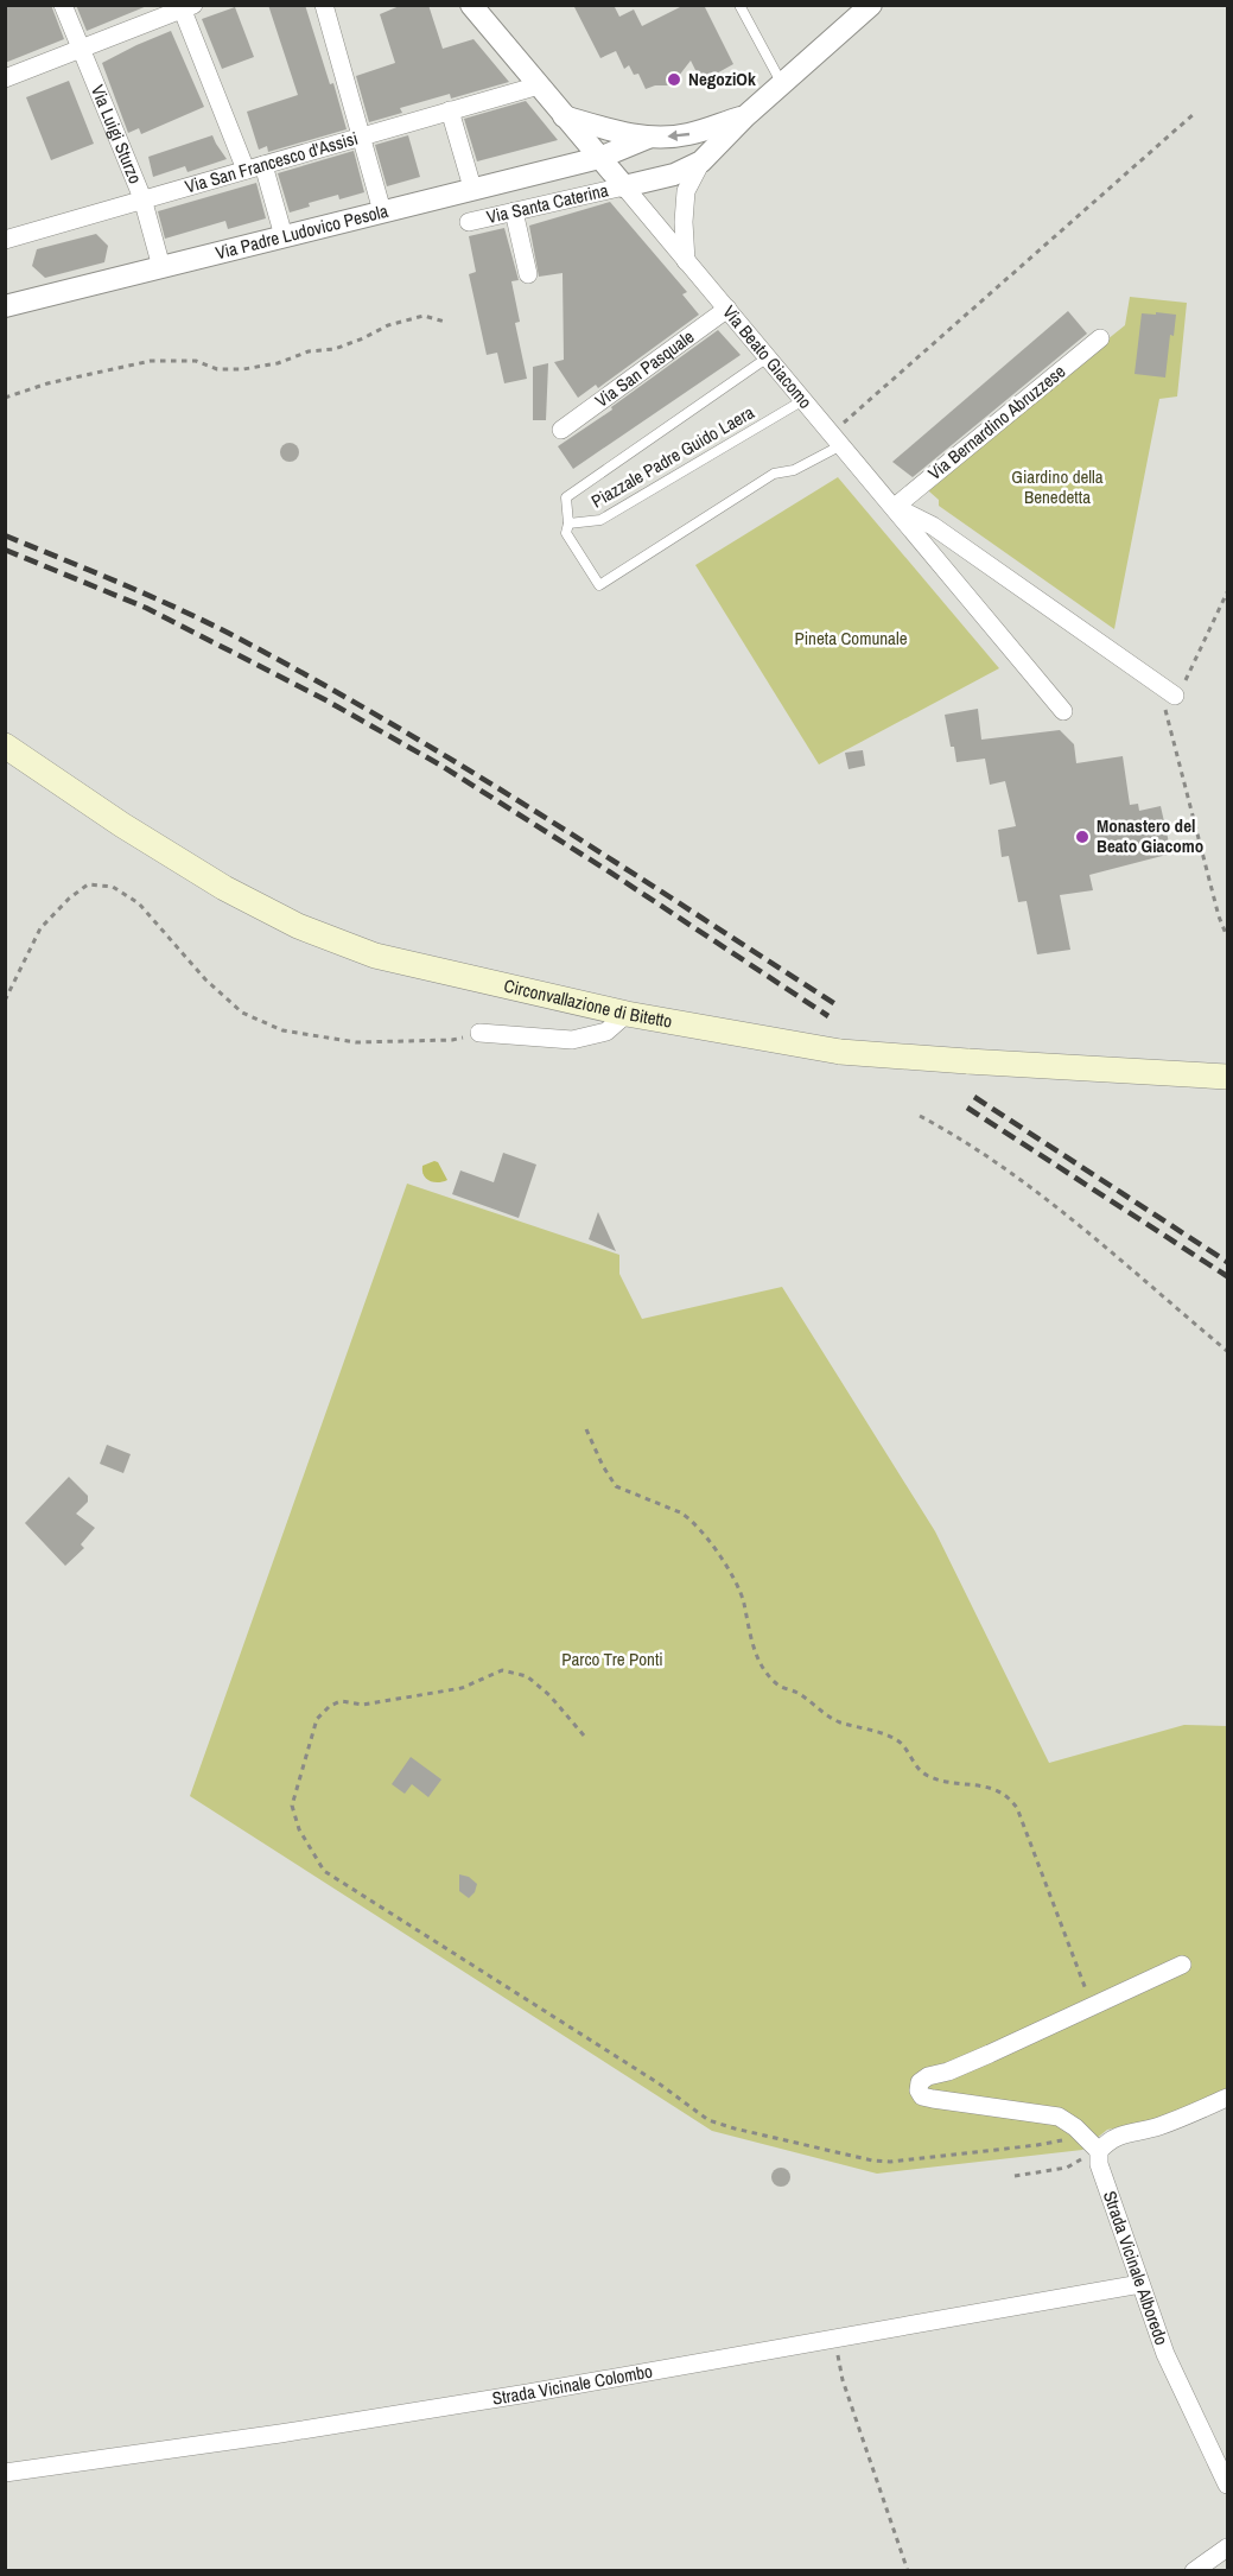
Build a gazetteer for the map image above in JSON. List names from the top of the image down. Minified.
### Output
{"streets":{"main road":["Circonvallazione di Bitetto"],"street":["Via Luigi Sturzo","Via San Francesco d'Assisi","Via Santa Caterina","Via Padre Ludovico Pesola","Via Beato Giacomo","Via San Pasquale","Via Bernardino Abruzzese","Strada Vicinale Alboredo","Strada Vicinale Colombo"],"lane":["Piazzale Padre Guido Laera"]},"crossings":[["Via Luigi Sturzo","Via San Francesco d'Assisi"],["Via Luigi Sturzo","Via Padre Ludovico Pesola"],["Via San Francesco d'Assisi","Via Beato Giacomo"],["Via Santa Caterina","Via Beato Giacomo"],["Via Padre Ludovico Pesola","Via Beato Giacomo"],["Via Beato Giacomo","Via San Pasquale"],["Via Beato Giacomo","Via Bernardino Abruzzese"],["Via Beato Giacomo","Piazzale Padre Guido Laera"],["Strada Vicinale Alboredo","Strada Vicinale Colombo"]],"parks":["Giardino della Benedetta","Pineta Comunale","Parco Tre Ponti"],"places":["NegoziOk","Monastero del Beato Giacomo"]}
